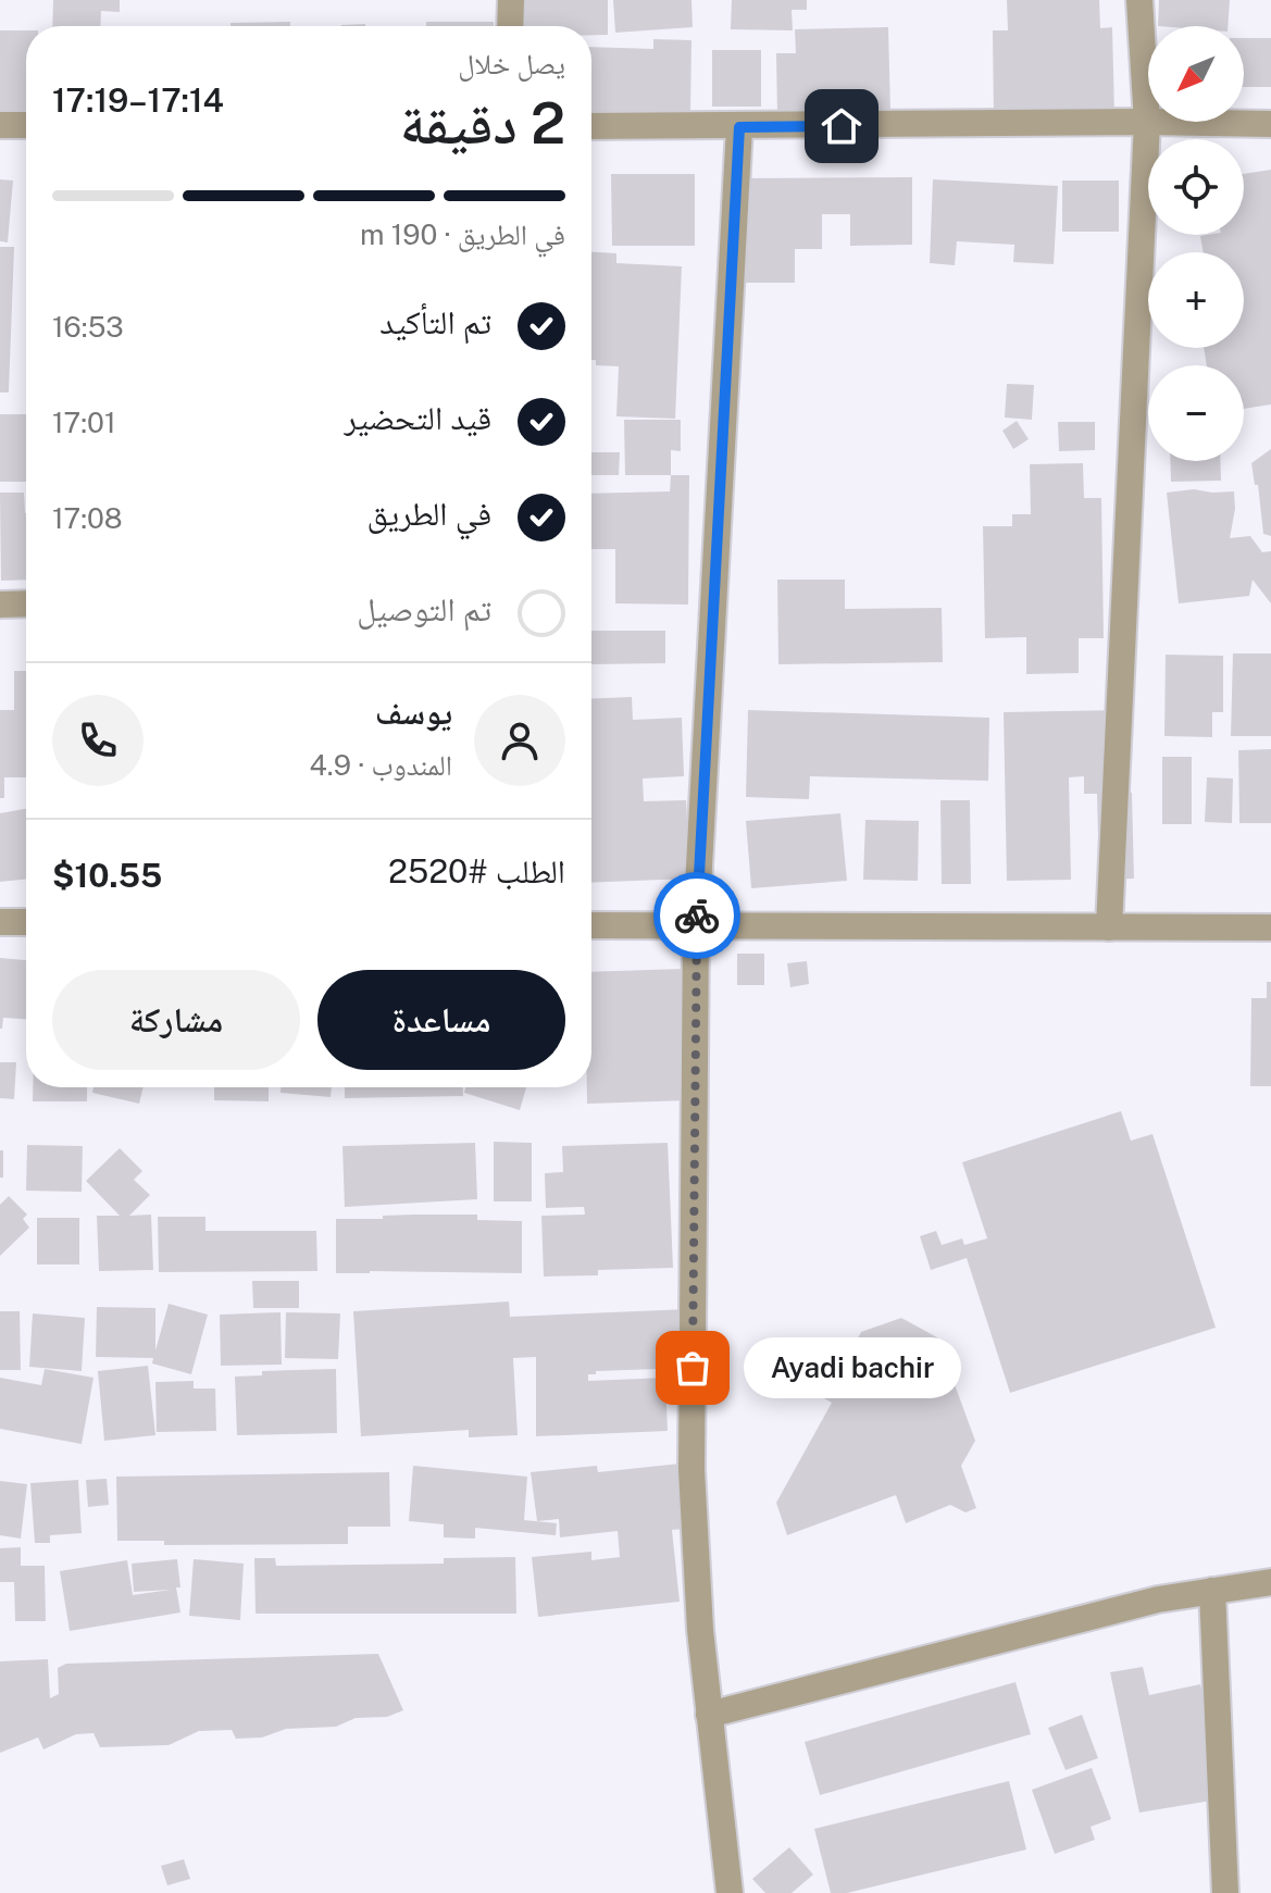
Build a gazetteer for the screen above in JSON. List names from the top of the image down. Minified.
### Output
{"places":["Ayadi bachir"],"north":"bottom left","page":{"map_buttons":["+","−"],"heading":["2 دقيقة","يصل خلال","17:14–17:19"],"panel":["يوسف","المندوب · 4.9","الطلب #2520","$10.55"],"bar":"في الطريق · 190 m","list":[["تم التأكيد","16:53"],["قيد التحضير","17:01"],["في الطريق","17:08"],"تم التوصيل"],"buttons":["مساعدة","مشاركة"],"bubble":"Ayadi bachir"}}
